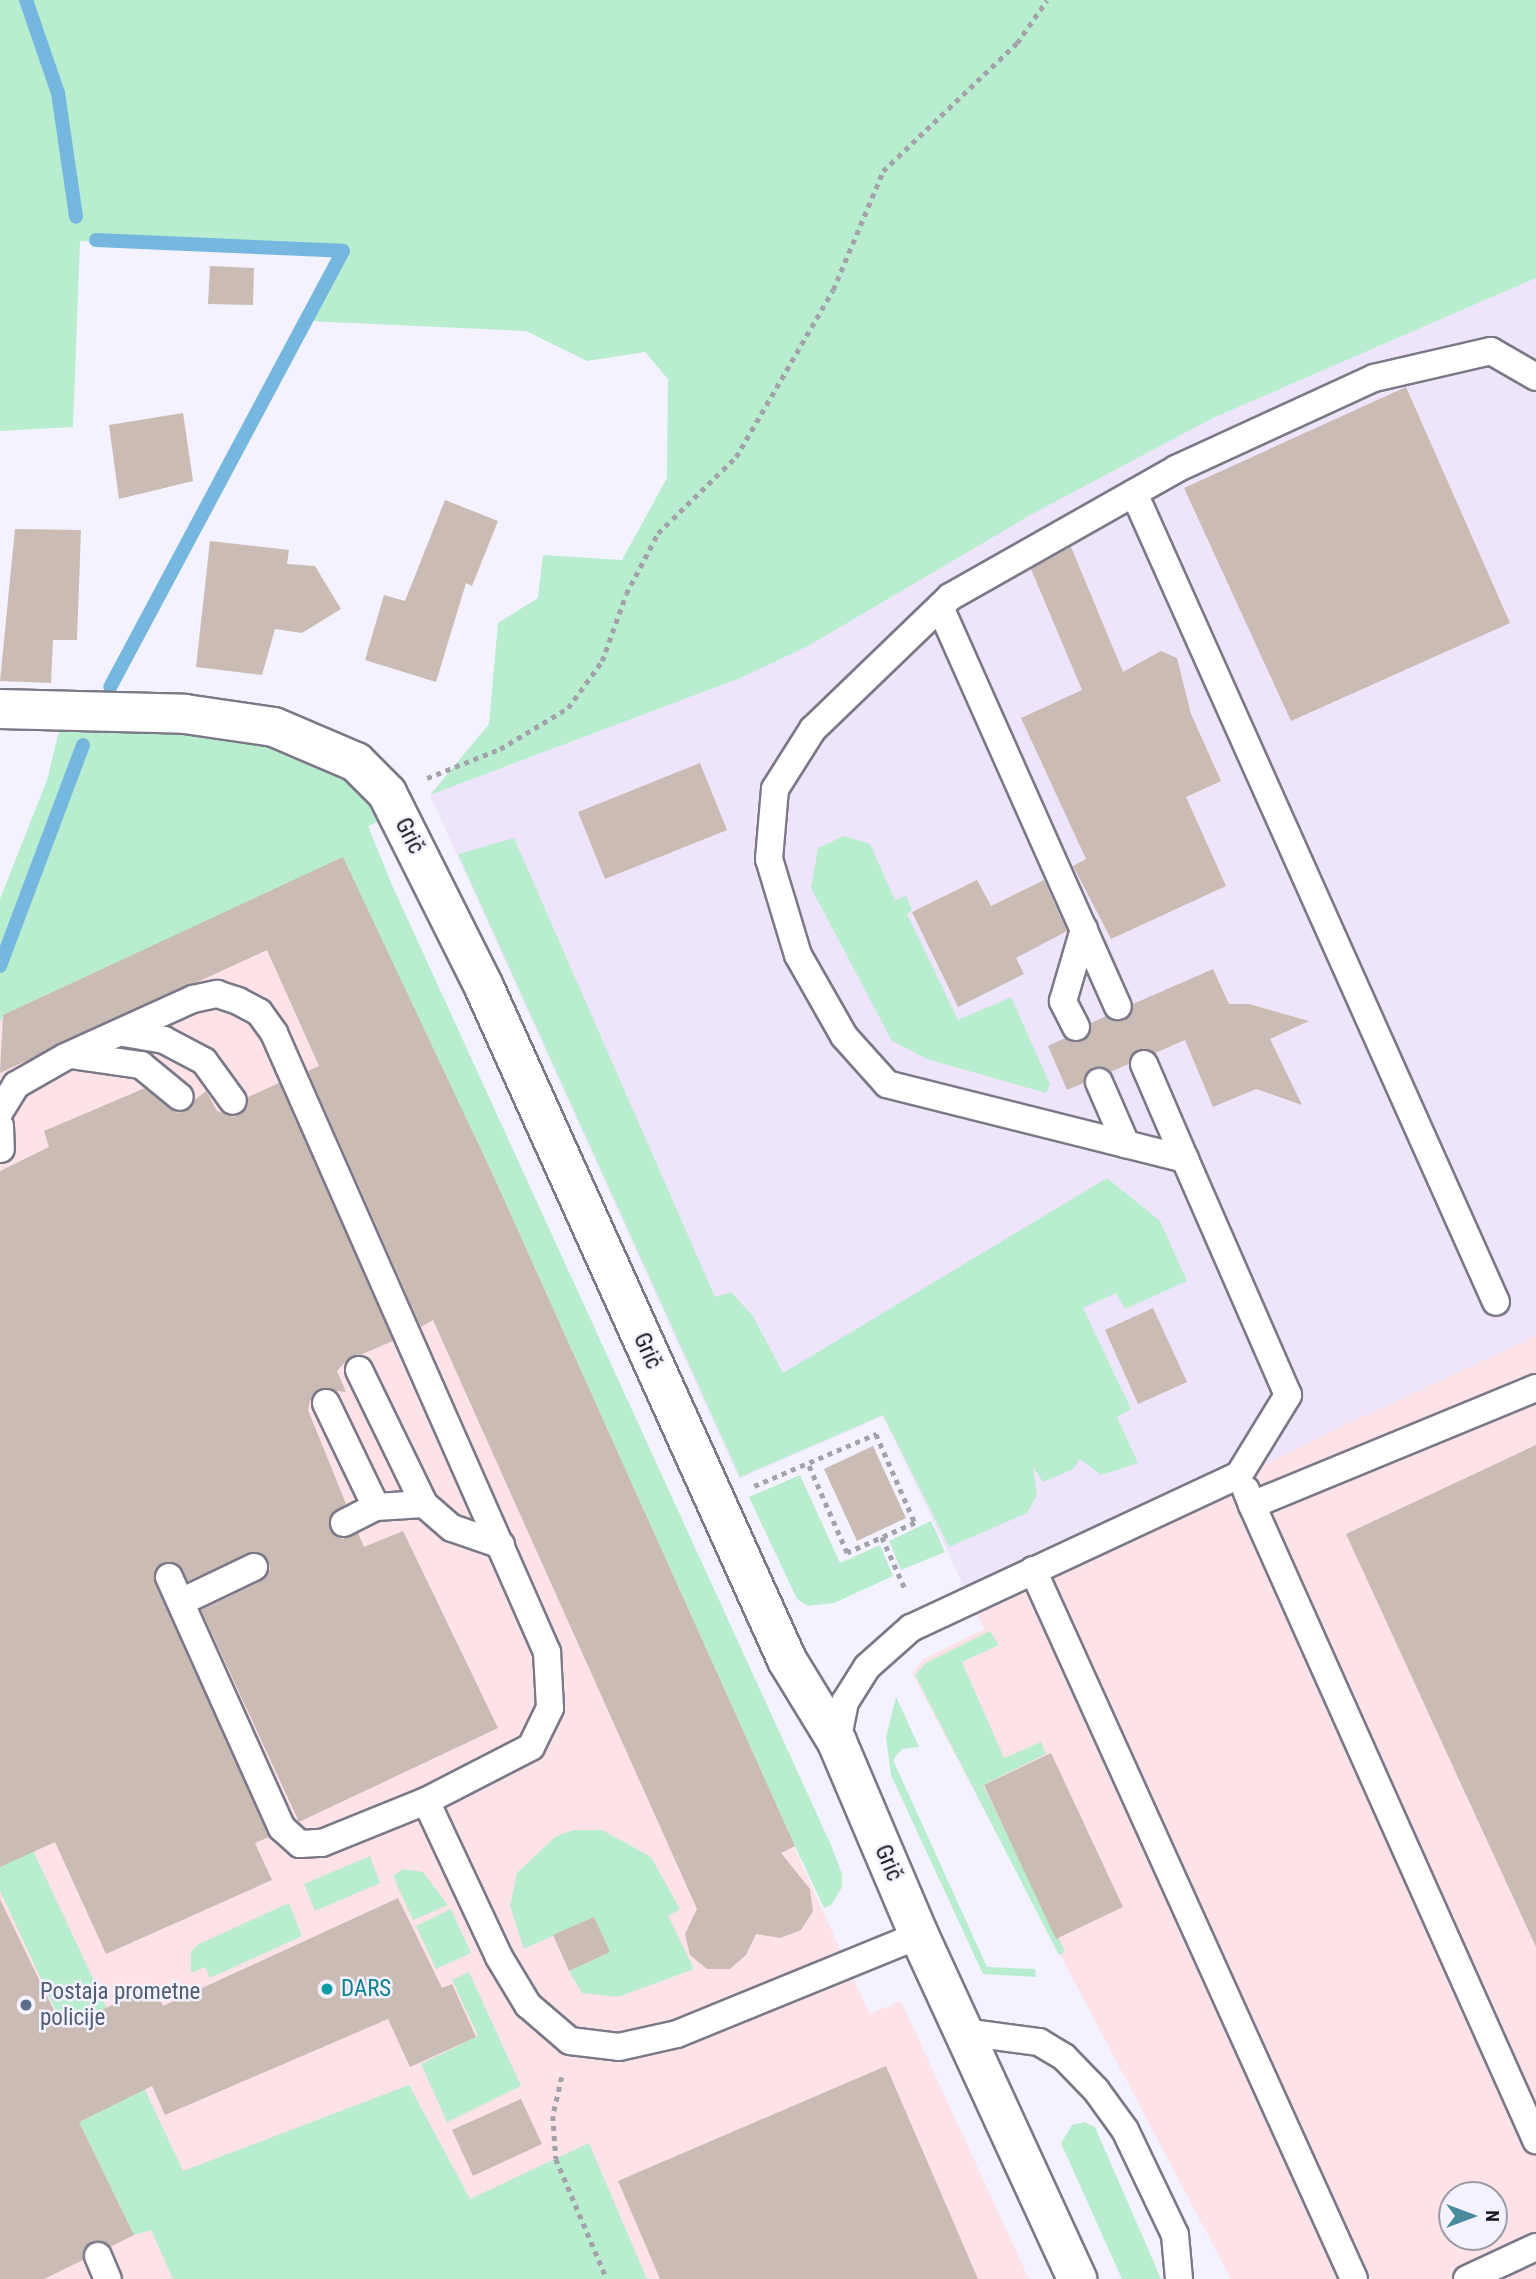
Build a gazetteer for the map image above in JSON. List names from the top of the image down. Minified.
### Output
{"streets":{"street":["Grič"]},"places":["DARS","Postaja prometne policije"],"north":"right"}
